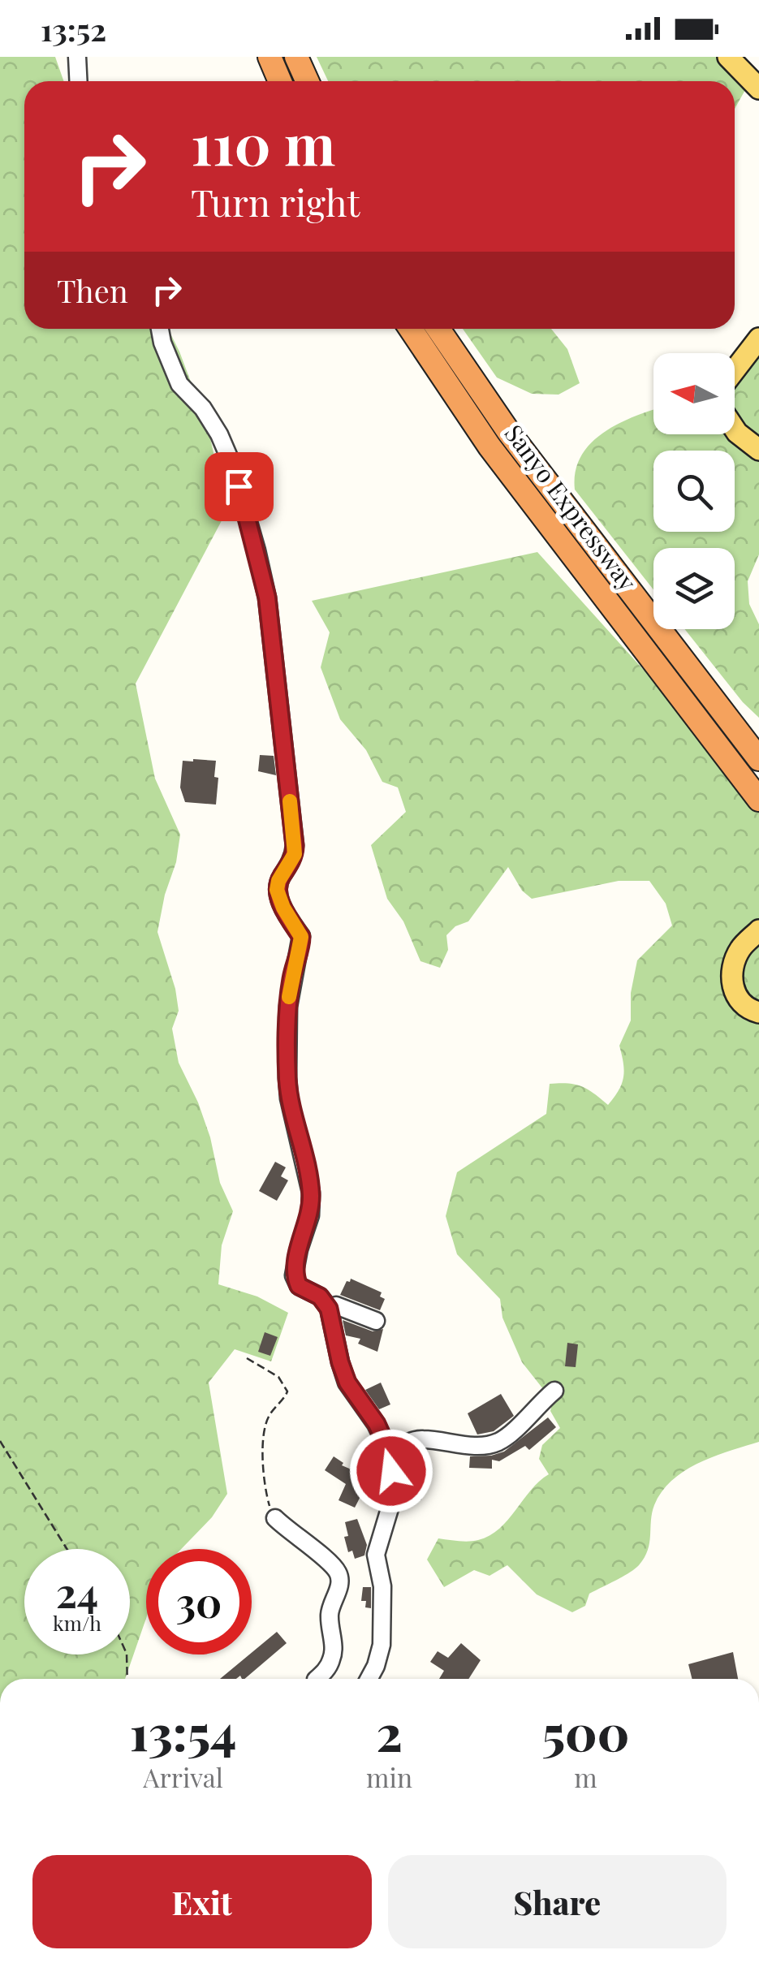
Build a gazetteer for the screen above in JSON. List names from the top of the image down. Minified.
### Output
{"streets":{"highway":["Sanyo Expressway"]},"north":"left","page":{"status":"13:52","turn":["110 m","Turn right"],"then":"Then","speed":"24 km/h","limit":"30","eta":["13:54","Arrival","2","min","500","m"],"buttons":["Exit","Share"]}}
